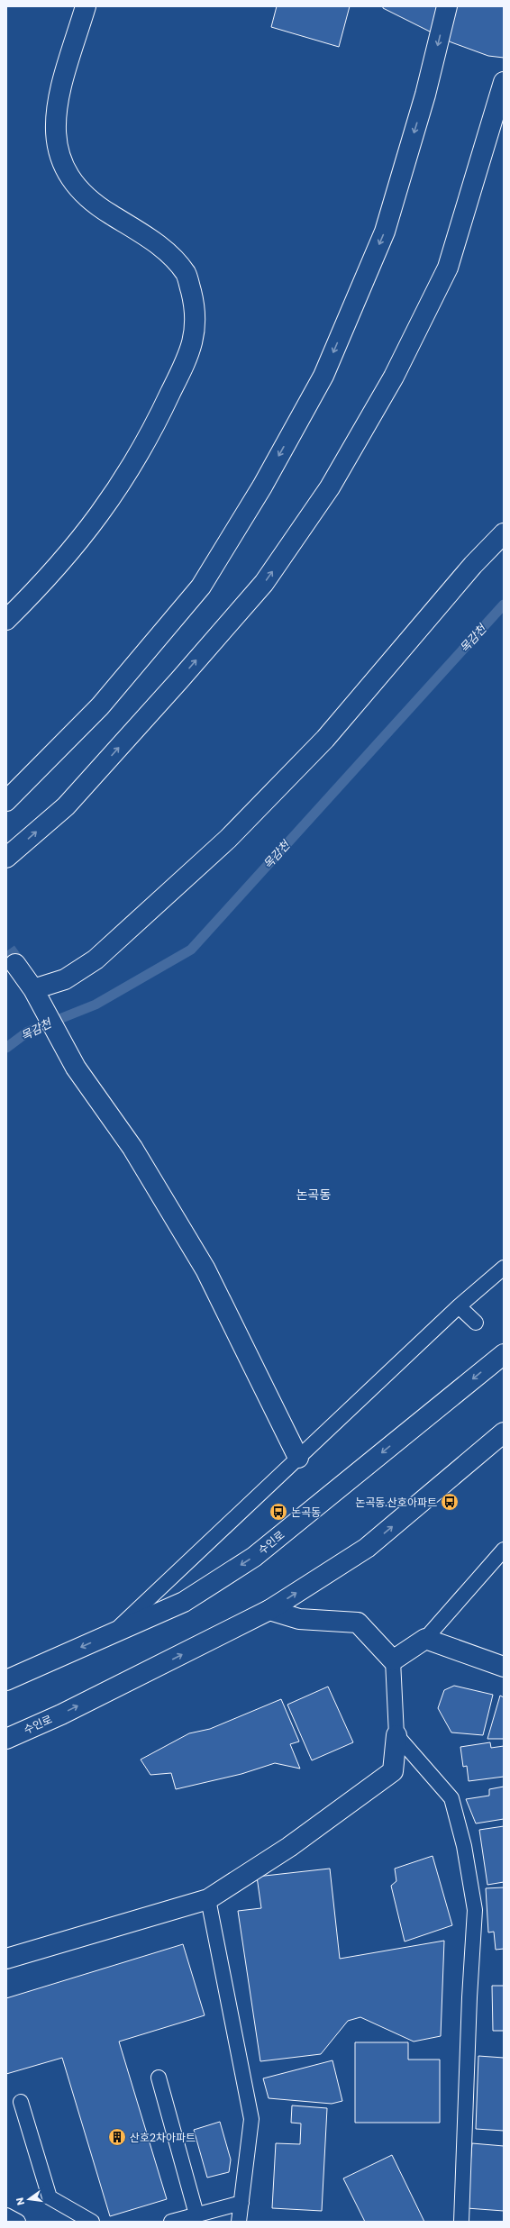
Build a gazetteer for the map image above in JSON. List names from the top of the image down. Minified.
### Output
{"streets":{"main road":["수인로"]},"districts":["논곡동"],"water":["목감천"],"places":{"bus stop":["논곡동.산호아파트","논곡동"],"building":["산호2차아파트"]},"north":"left"}
